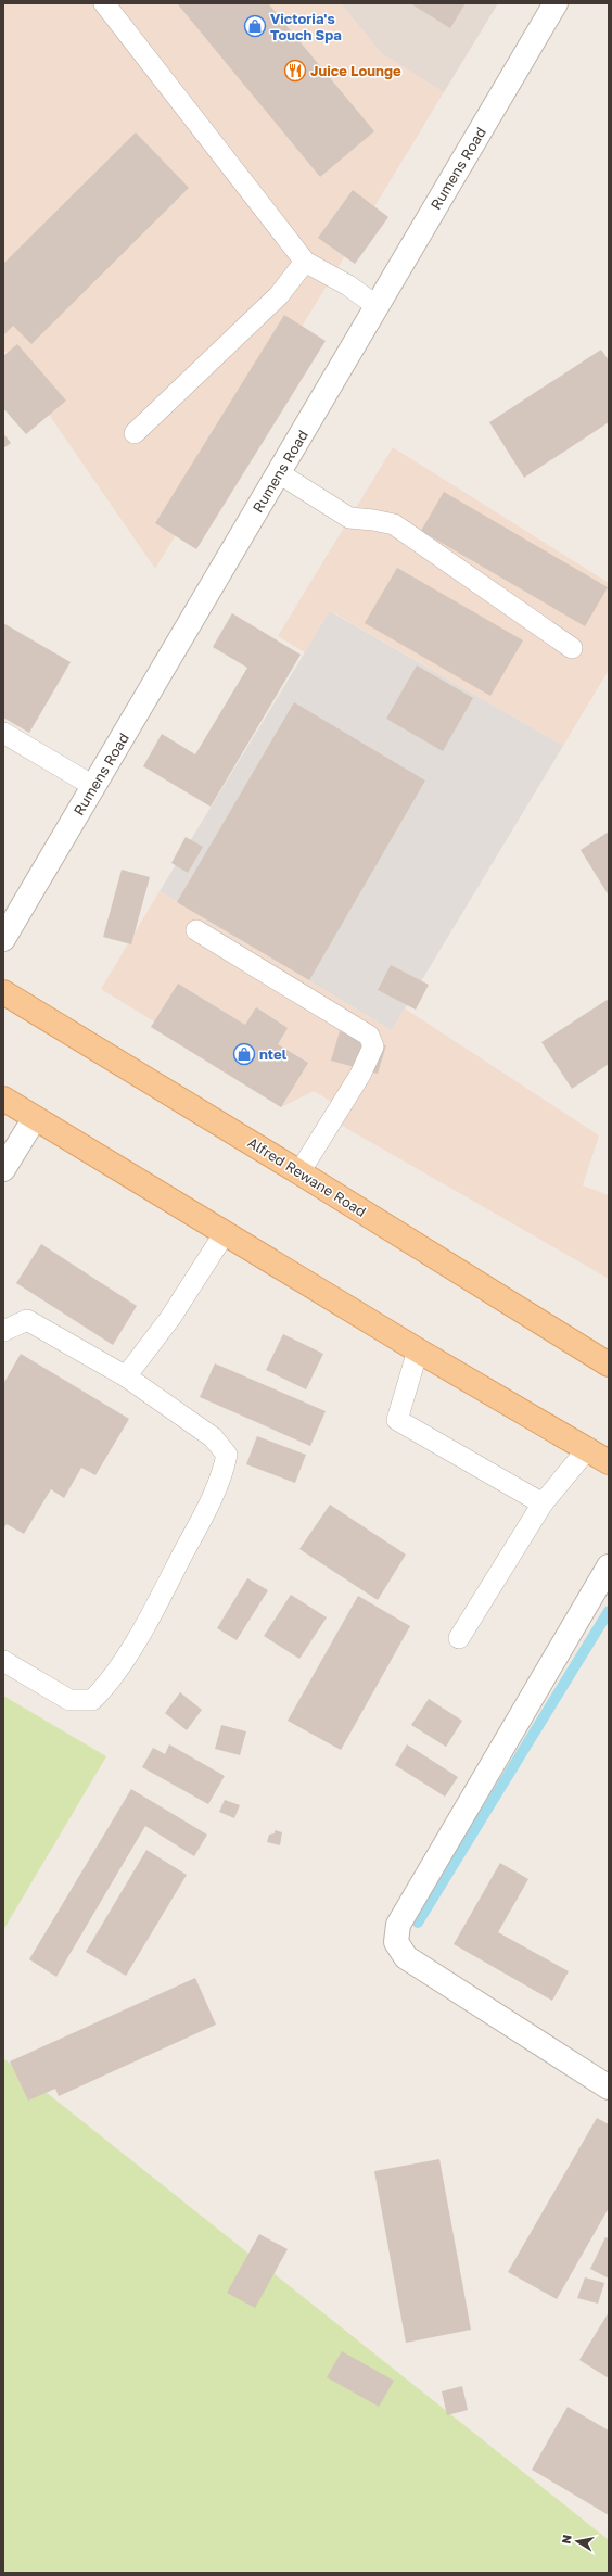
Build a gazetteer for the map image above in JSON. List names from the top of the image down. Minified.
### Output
{"streets":{"main road":["Alfred Rewane Road"],"street":["Rumens Road"]},"places":{"shop":["Victoria's Touch Spa","ntel"],"restaurant":["Juice Lounge"]},"north":"left"}
